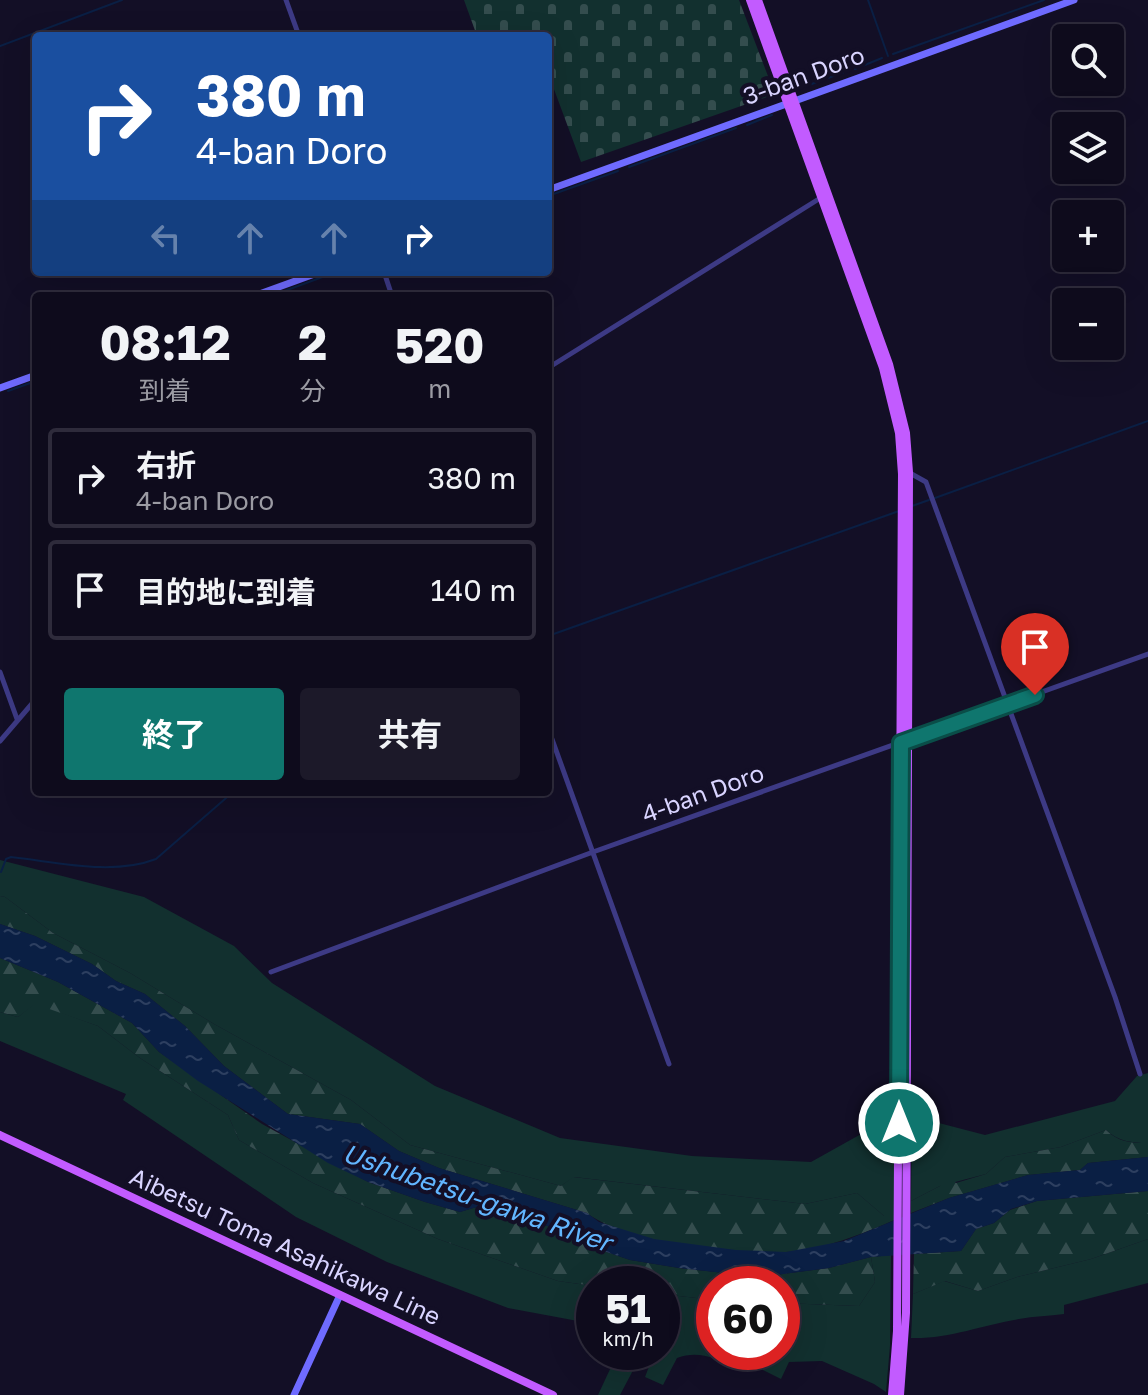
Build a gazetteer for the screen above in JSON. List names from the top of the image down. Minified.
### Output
{"streets":{"main road":["Aibetsu Toma Asahikawa Line"],"street":["3-ban Doro","4-ban Doro"]},"water":["Ushubetsu-gawa River"],"page":{"map_buttons":["+","−"],"turn":["380 m","4-ban Doro"],"eta":["08:12","到着","2","分","520","m"],"list":[{"name":"右折","note":"4-ban Doro","value":"380 m"},{"name":"目的地に到着","value":"140 m"}],"buttons":["終了","共有"],"speed":"51 km/h","limit":"60"}}
